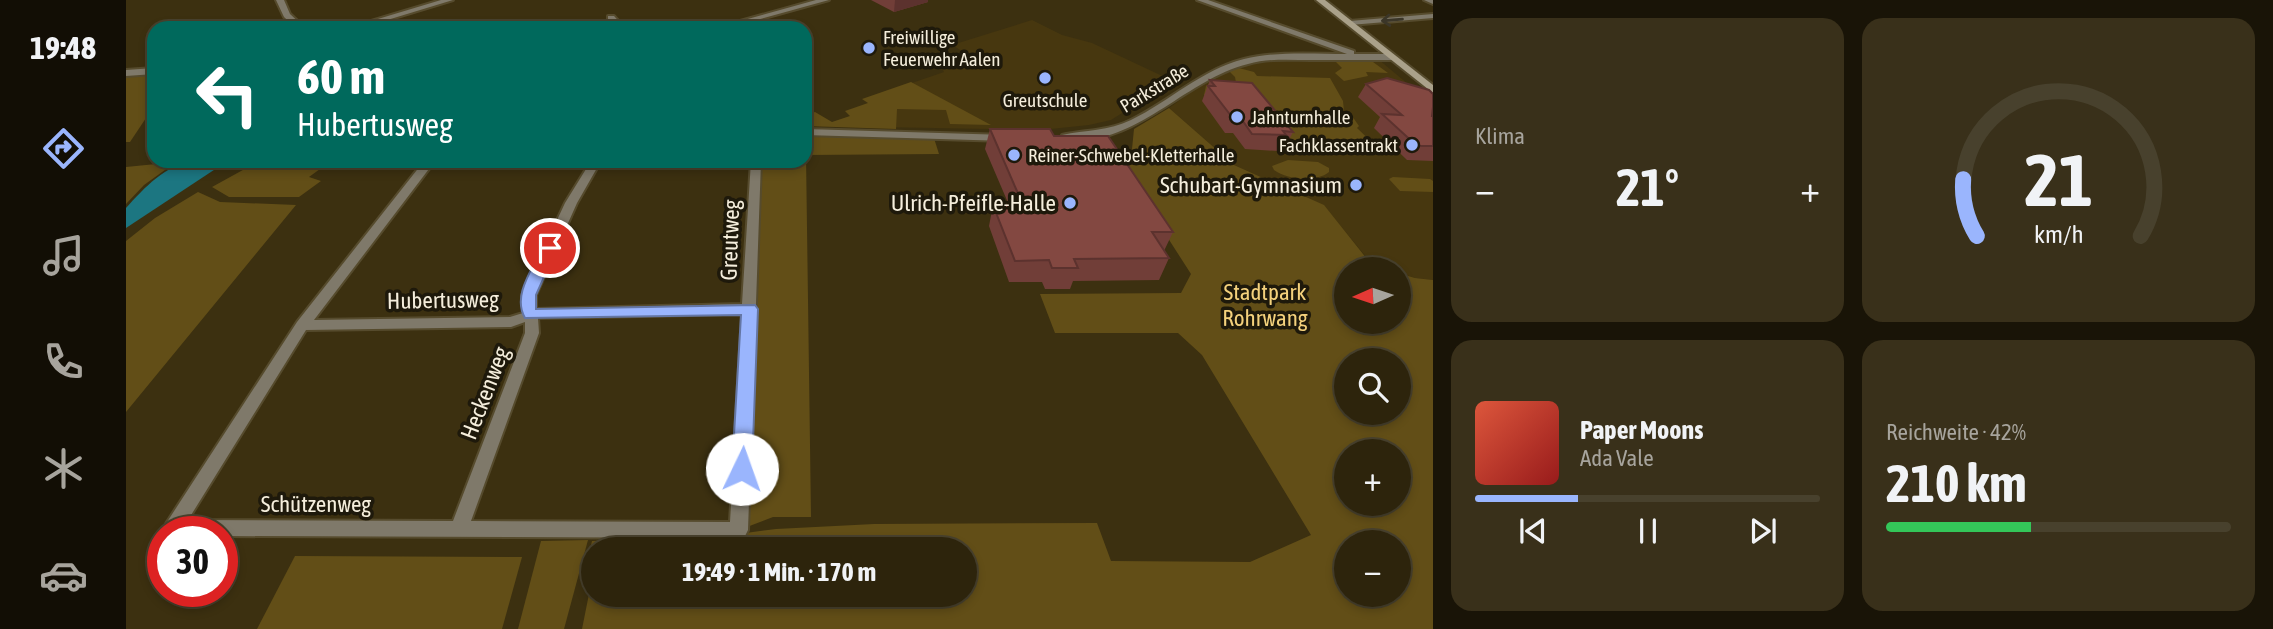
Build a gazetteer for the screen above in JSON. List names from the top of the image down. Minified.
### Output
{"streets":{"street":["Parkstraße","Greutweg","Hubertusweg","Heckenweg","Schützenweg"]},"crossings":[["Greutweg","Hubertusweg"],["Greutweg","Schützenweg"],["Hubertusweg","Heckenweg"],["Hubertusweg","Schützenweg"],["Heckenweg","Schützenweg"]],"parks":["Stadtpark Rohrwang"],"places":["Freiwillige Feuerwehr Aalen","Greutschule","Jahnturnhalle","Fachklassentrakt","Reiner-Schwebel-Kletterhalle","Schubart-Gymnasium","Ulrich-Pfeifle-Halle"],"north":"left","page":{"tabs":"19:48","tile":["Klima",["Reichweite · 42%","210 km"]],"turn":["60 m","Hubertusweg"],"heat":["−","21°","+"],"map_buttons":["+","−"],"song":["Paper Moons","Ada Vale"],"limit":"30","trip":"19:49 · 1 Min. · 170 m","gauge":["21","km/h"]}}
